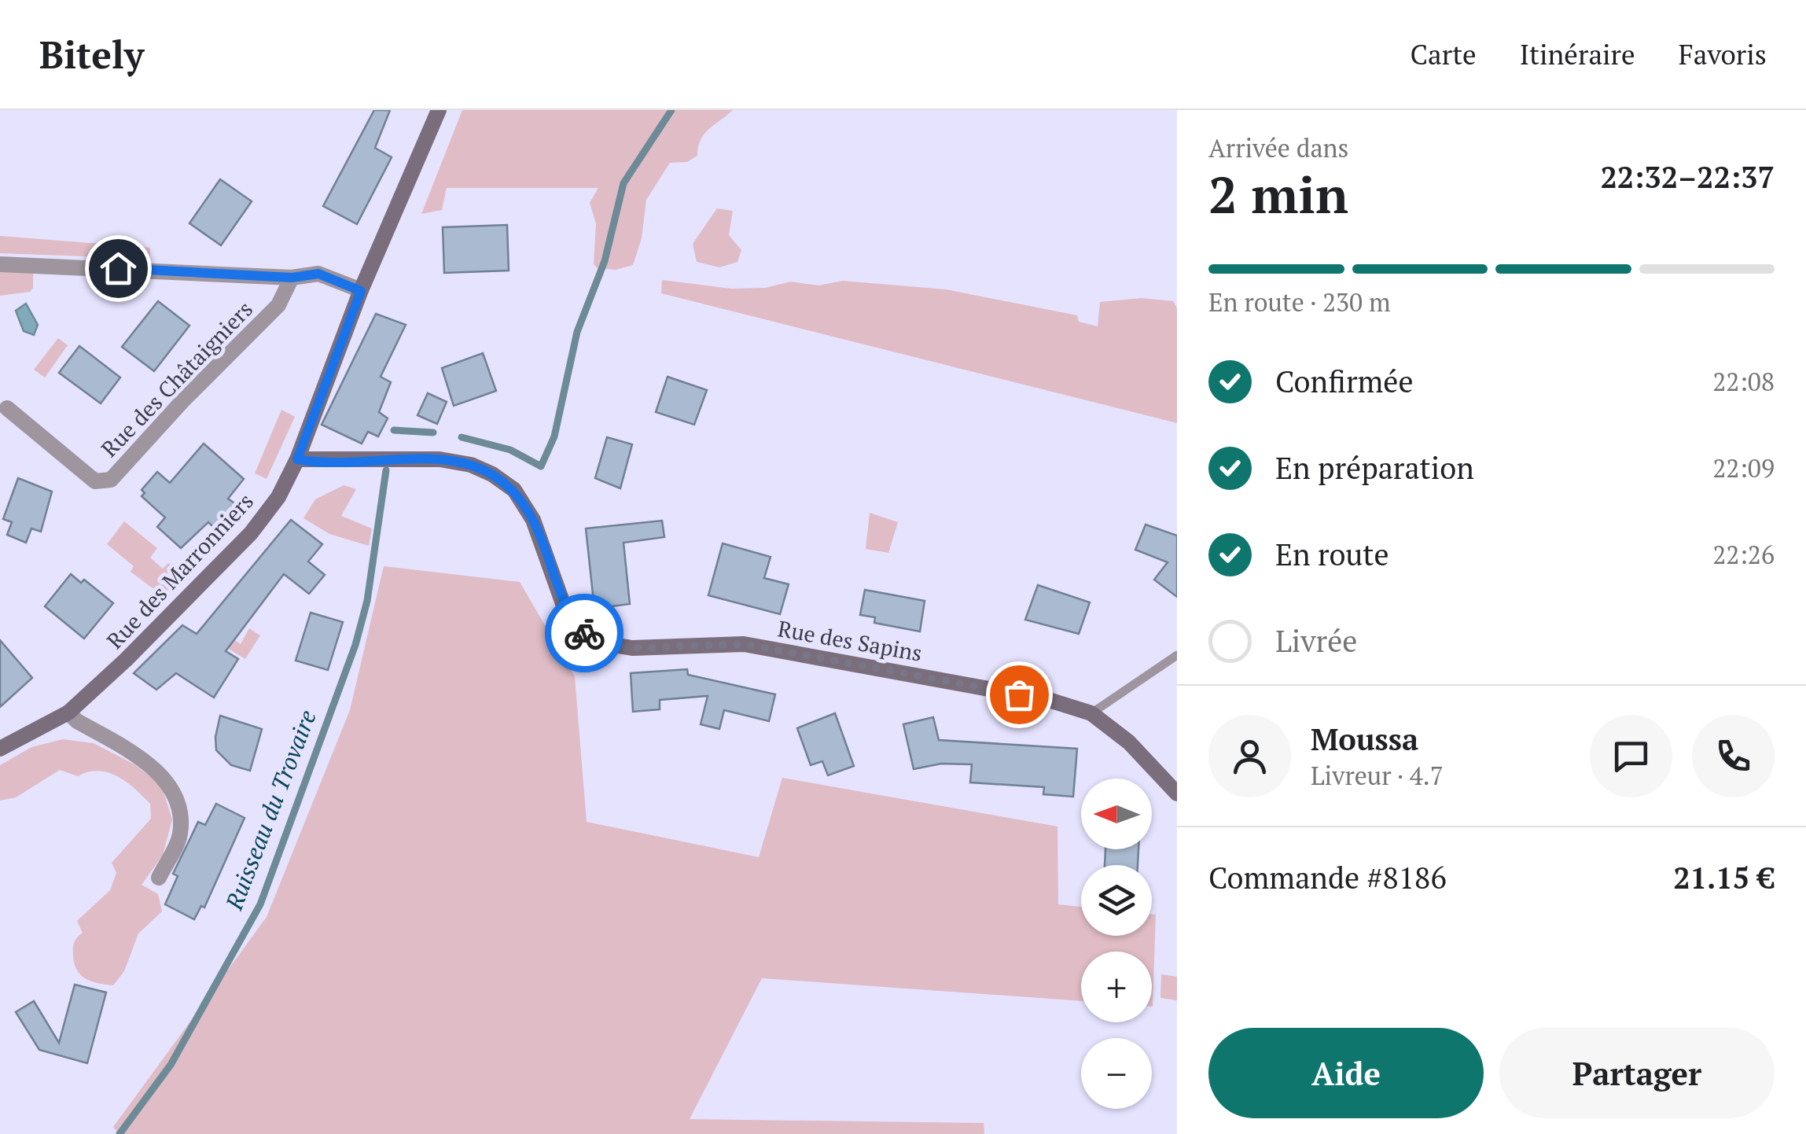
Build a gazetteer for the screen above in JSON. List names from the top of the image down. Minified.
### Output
{"streets":{"street":["Rue des Châtaigniers","Rue des Marronniers","Rue des Sapins"]},"crossings":[["Rue des Marronniers","Rue des Sapins"]],"water":["Ruisseau du Trovaire"],"north":"left","page":{"header":"Bitely","nav":["Carte","Itinéraire","Favoris"],"heading":["2 min","Arrivée dans","22:32–22:37"],"panel":["Moussa","Livreur · 4.7","Commande #8186","21.15 €"],"bar":"En route · 230 m","list":[["Confirmée","22:08"],["En préparation","22:09"],["En route","22:26"],"Livrée"],"map_buttons":["+","−"],"buttons":["Aide","Partager"]}}
